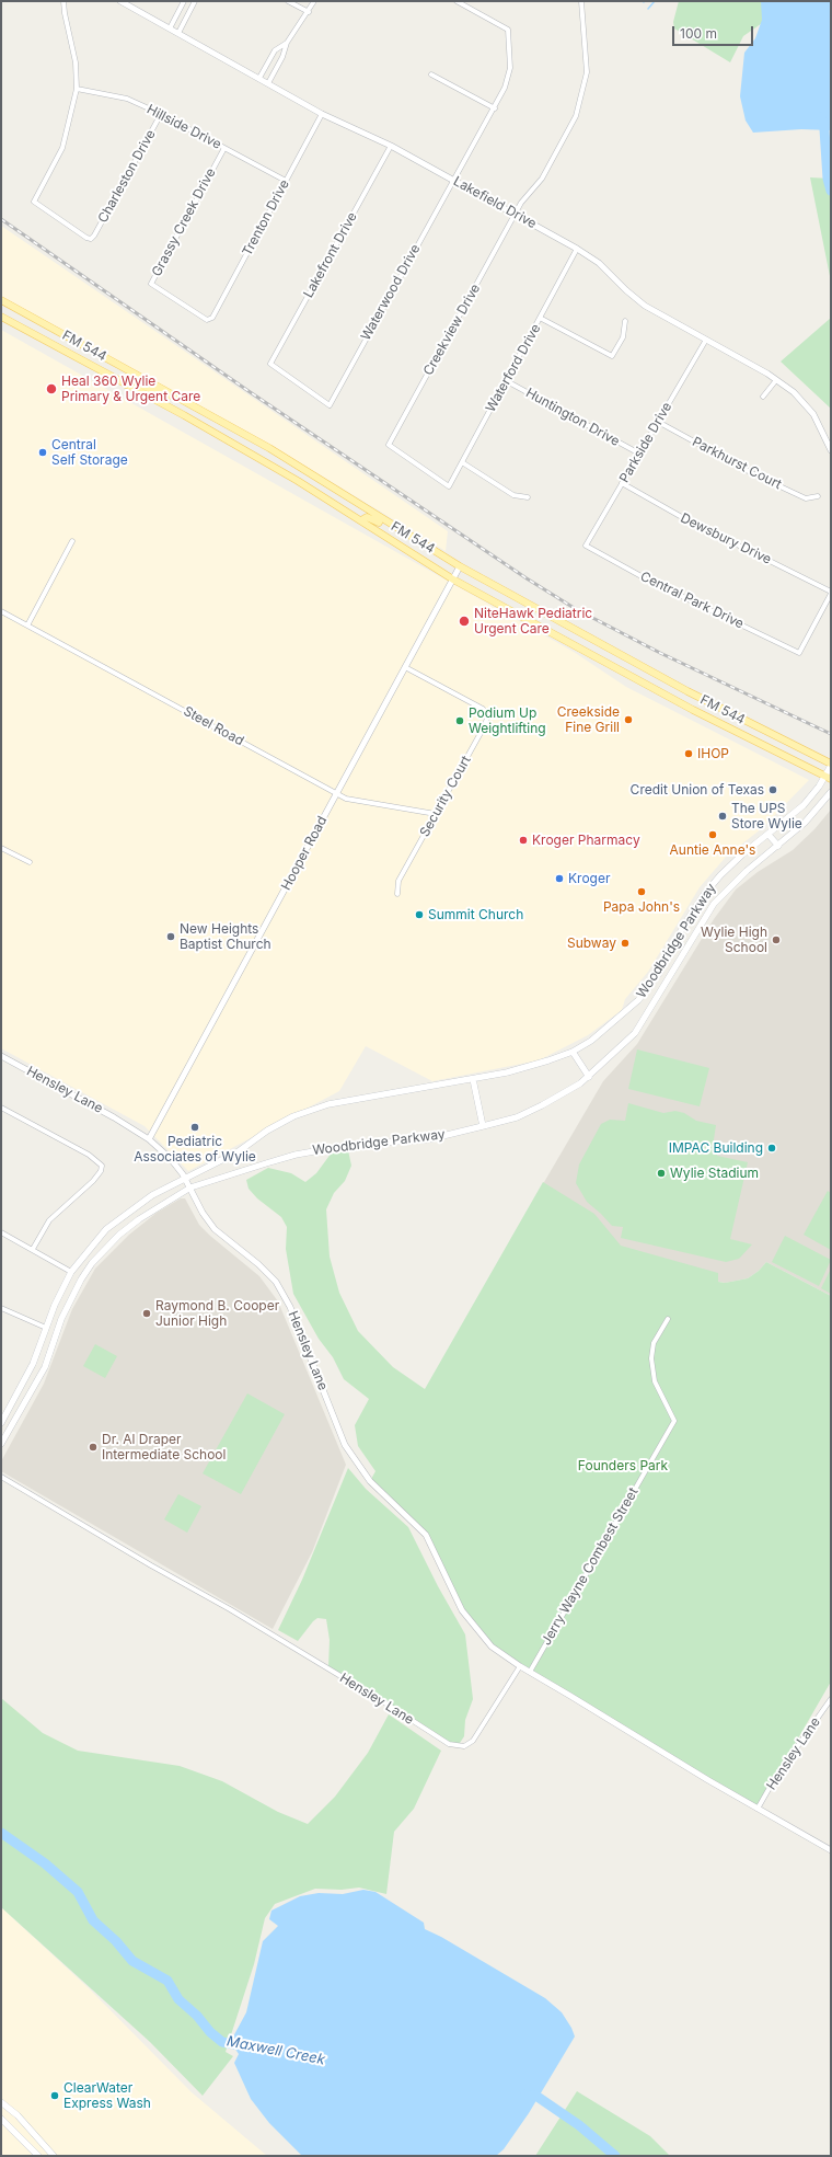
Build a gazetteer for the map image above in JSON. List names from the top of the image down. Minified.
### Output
{"streets":{"main road":["FM 544","Woodbridge Parkway"],"street":["Hillside Drive","Charleston Drive","Lakefield Drive","Trenton Drive","Grassy Creek Drive","Lakefront Drive","Waterwood Drive","Creekview Drive","Waterford Drive","Huntington Drive","Parkside Drive","Parkhurst Court","Dewsbury Drive","Central Park Drive","Steel Road","Security Court","Hooper Road","Hensley Lane","Jerry Wayne Combest Street"]},"crossings":[["Hillside Drive","Charleston Drive"],["Hillside Drive","Trenton Drive"],["Hillside Drive","Grassy Creek Drive"],["Lakefield Drive","Trenton Drive"],["Lakefield Drive","Lakefront Drive"],["Lakefield Drive","Waterwood Drive"],["Lakefield Drive","Creekview Drive"],["Lakefield Drive","Waterford Drive"],["Lakefield Drive","Parkside Drive"],["Trenton Drive","Grassy Creek Drive"],["Lakefront Drive","Waterwood Drive"],["Creekview Drive","Waterford Drive"],["FM 544","Hooper Road"],["FM 544","Woodbridge Parkway"],["Waterford Drive","Huntington Drive"],["Huntington Drive","Parkside Drive"],["Parkside Drive","Parkhurst Court"],["Parkside Drive","Dewsbury Drive"],["Parkside Drive","Central Park Drive"],["Dewsbury Drive","Central Park Drive"],["Steel Road","Security Court"],["Steel Road","Hooper Road"],["Security Court","Hooper Road"],["Hooper Road","Hensley Lane"],["Woodbridge Parkway","Hensley Lane"],["Hensley Lane","Jerry Wayne Combest Street"]],"water":["Maxwell Creek"],"parks":["Founders Park"],"places":["Heal 360 Wylie Primary & Urgent Care","Central Self Storage","NiteHawk Pediatric Urgent Care","Creekside Fine Grill","Podium Up Weightlifting","IHOP","Credit Union of Texas","The UPS Store Wylie","Auntie Anne's","Kroger Pharmacy","Kroger","Papa John's","Summit Church","New Heights Baptist Church","Wylie High School","Subway","Pediatric Associates of Wylie","IMPAC Building","Wylie Stadium","Raymond B. Cooper Junior High","Dr. Al Draper Intermediate School","ClearWater Express Wash"],"scale_bar":"100 m"}
